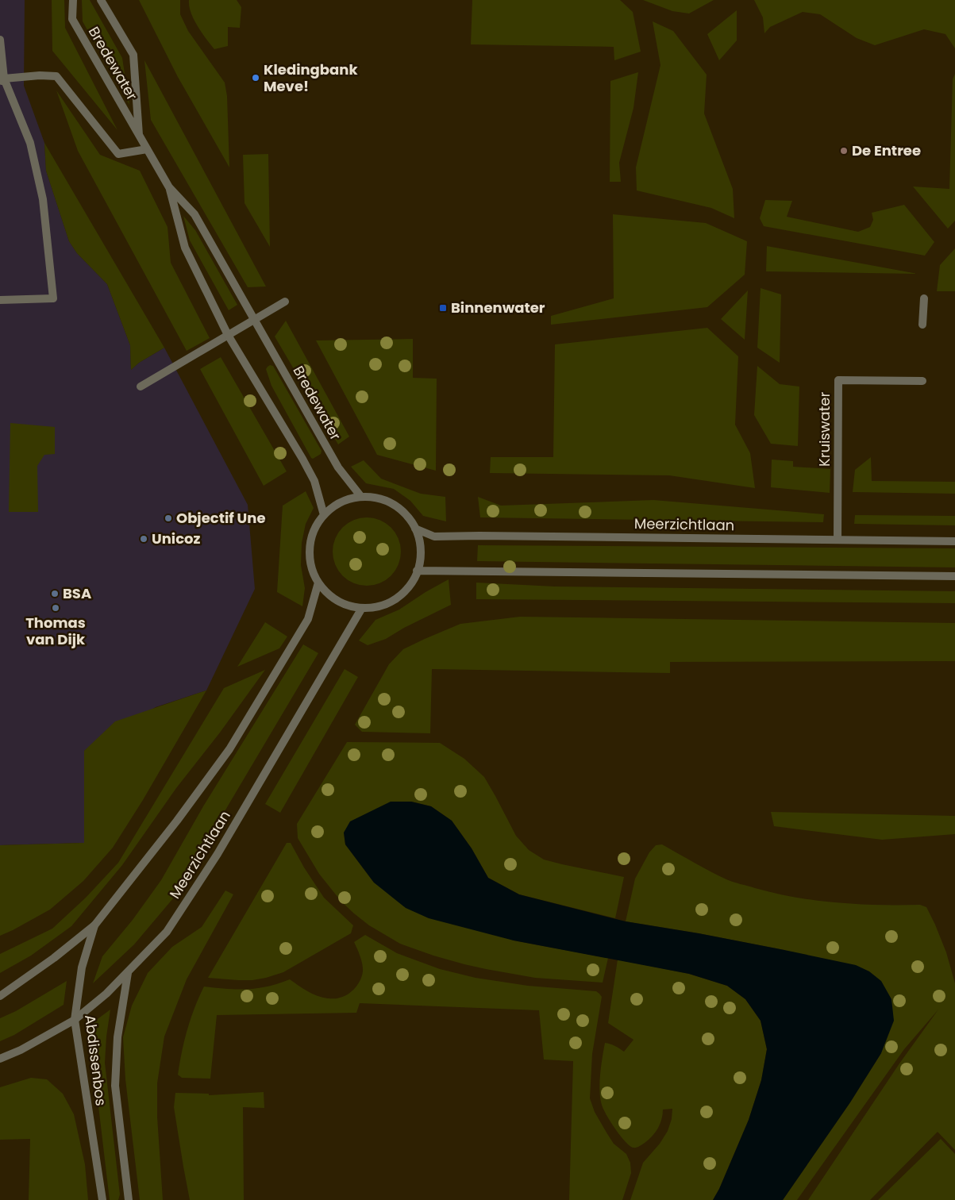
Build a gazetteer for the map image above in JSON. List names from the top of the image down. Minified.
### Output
{"streets":{"street":["Bredewater","Kruiswater","Meerzichtlaan","Abdissenbos"]},"crossings":[["Bredewater","Meerzichtlaan"],["Kruiswater","Meerzichtlaan"],["Meerzichtlaan","Abdissenbos"]],"places":{"other":["Kledingbank Meve!","De Entree","Objectif Une","Unicoz","BSA","Thomas van Dijk"],"transit":["Binnenwater"]}}
